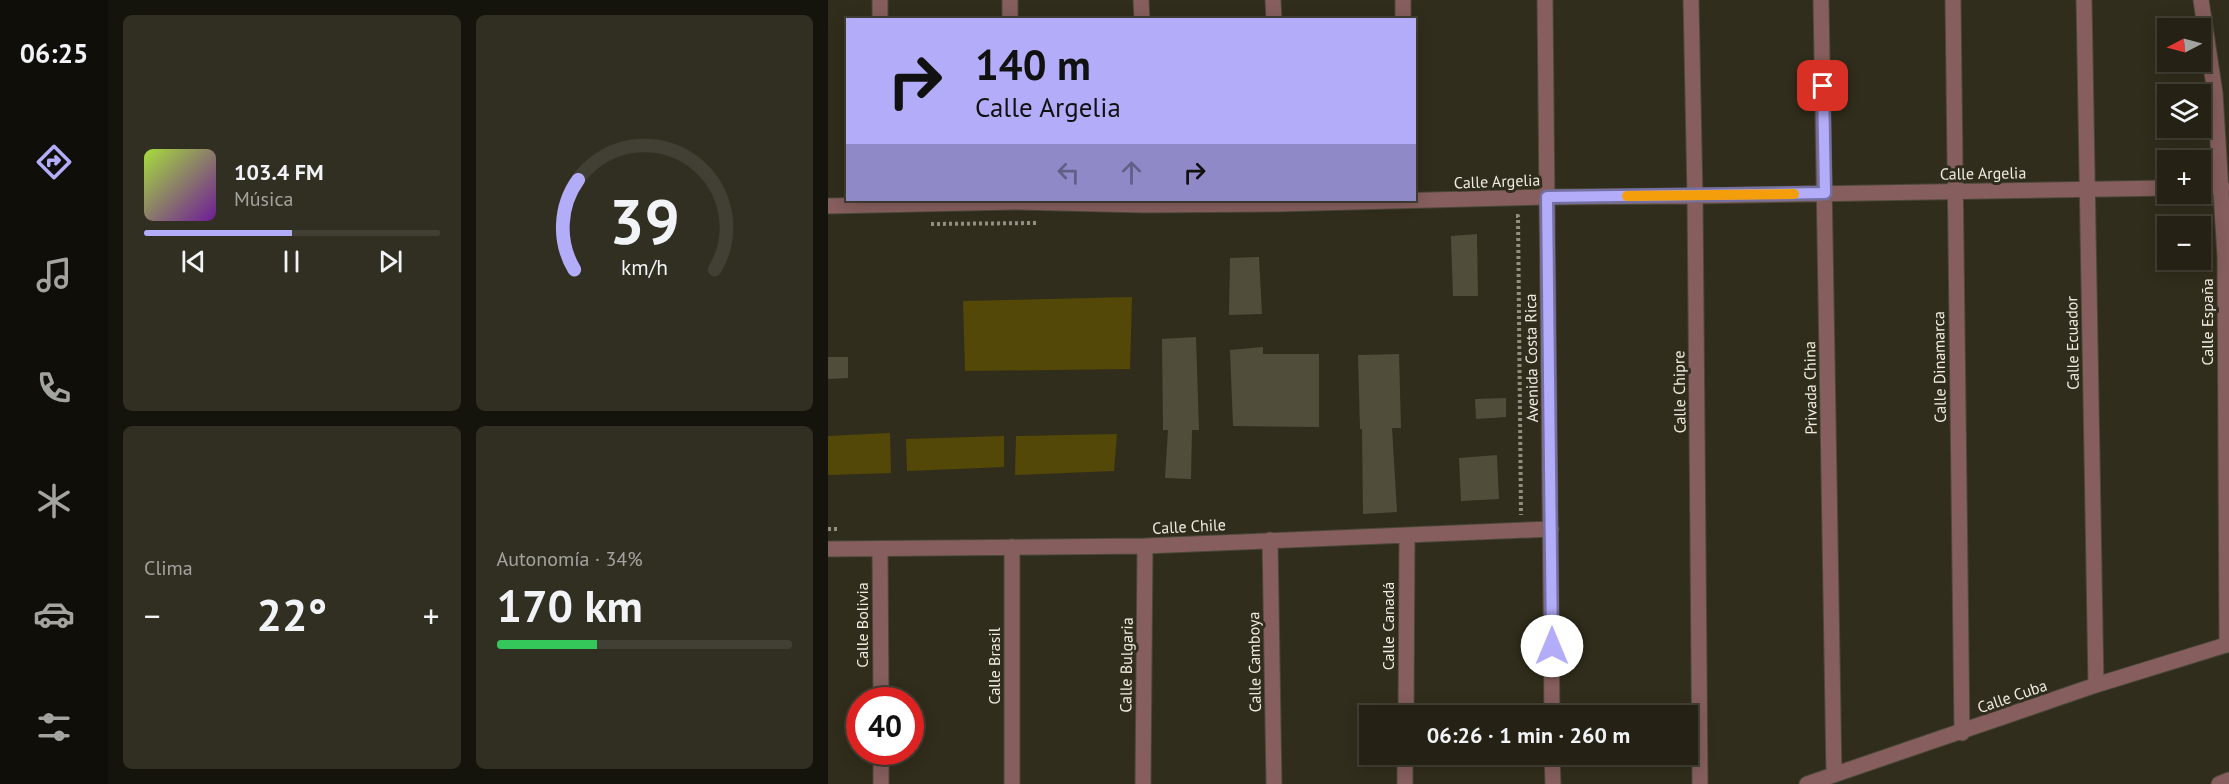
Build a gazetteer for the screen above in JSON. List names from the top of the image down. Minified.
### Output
{"streets":{"street":["Calle Argelia","Calle España","Calle Ecuador","Avenida Costa Rica","Calle Dinamarca","Privada China","Calle Chipre","Calle Chile","Calle Bolivia","Calle Canadá","Calle Camboya","Calle Bulgaria","Calle Brasil","Calle Cuba"]},"crossings":[["Calle Argelia","Calle Ecuador"],["Calle Argelia","Avenida Costa Rica"],["Calle Argelia","Calle Dinamarca"],["Calle Argelia","Privada China"],["Calle Argelia","Calle Chipre"],["Calle España","Calle Cuba"],["Calle Ecuador","Calle Cuba"],["Avenida Costa Rica","Calle Chile"],["Calle Dinamarca","Calle Cuba"],["Privada China","Calle Cuba"],["Calle Chile","Calle Bolivia"],["Calle Chile","Calle Canadá"],["Calle Chile","Calle Camboya"],["Calle Chile","Calle Bulgaria"],["Calle Chile","Calle Brasil"]],"north":"left","page":{"tabs":"06:25","map_buttons":["+","−"],"turn":["140 m","Calle Argelia"],"song":["103.4 FM","Música"],"tile":["Clima",["Autonomía · 34%","170 km"]],"heat":["−","22°","+"],"limit":"40","trip":"06:26 · 1 min · 260 m","gauge":["39","km/h"]}}
